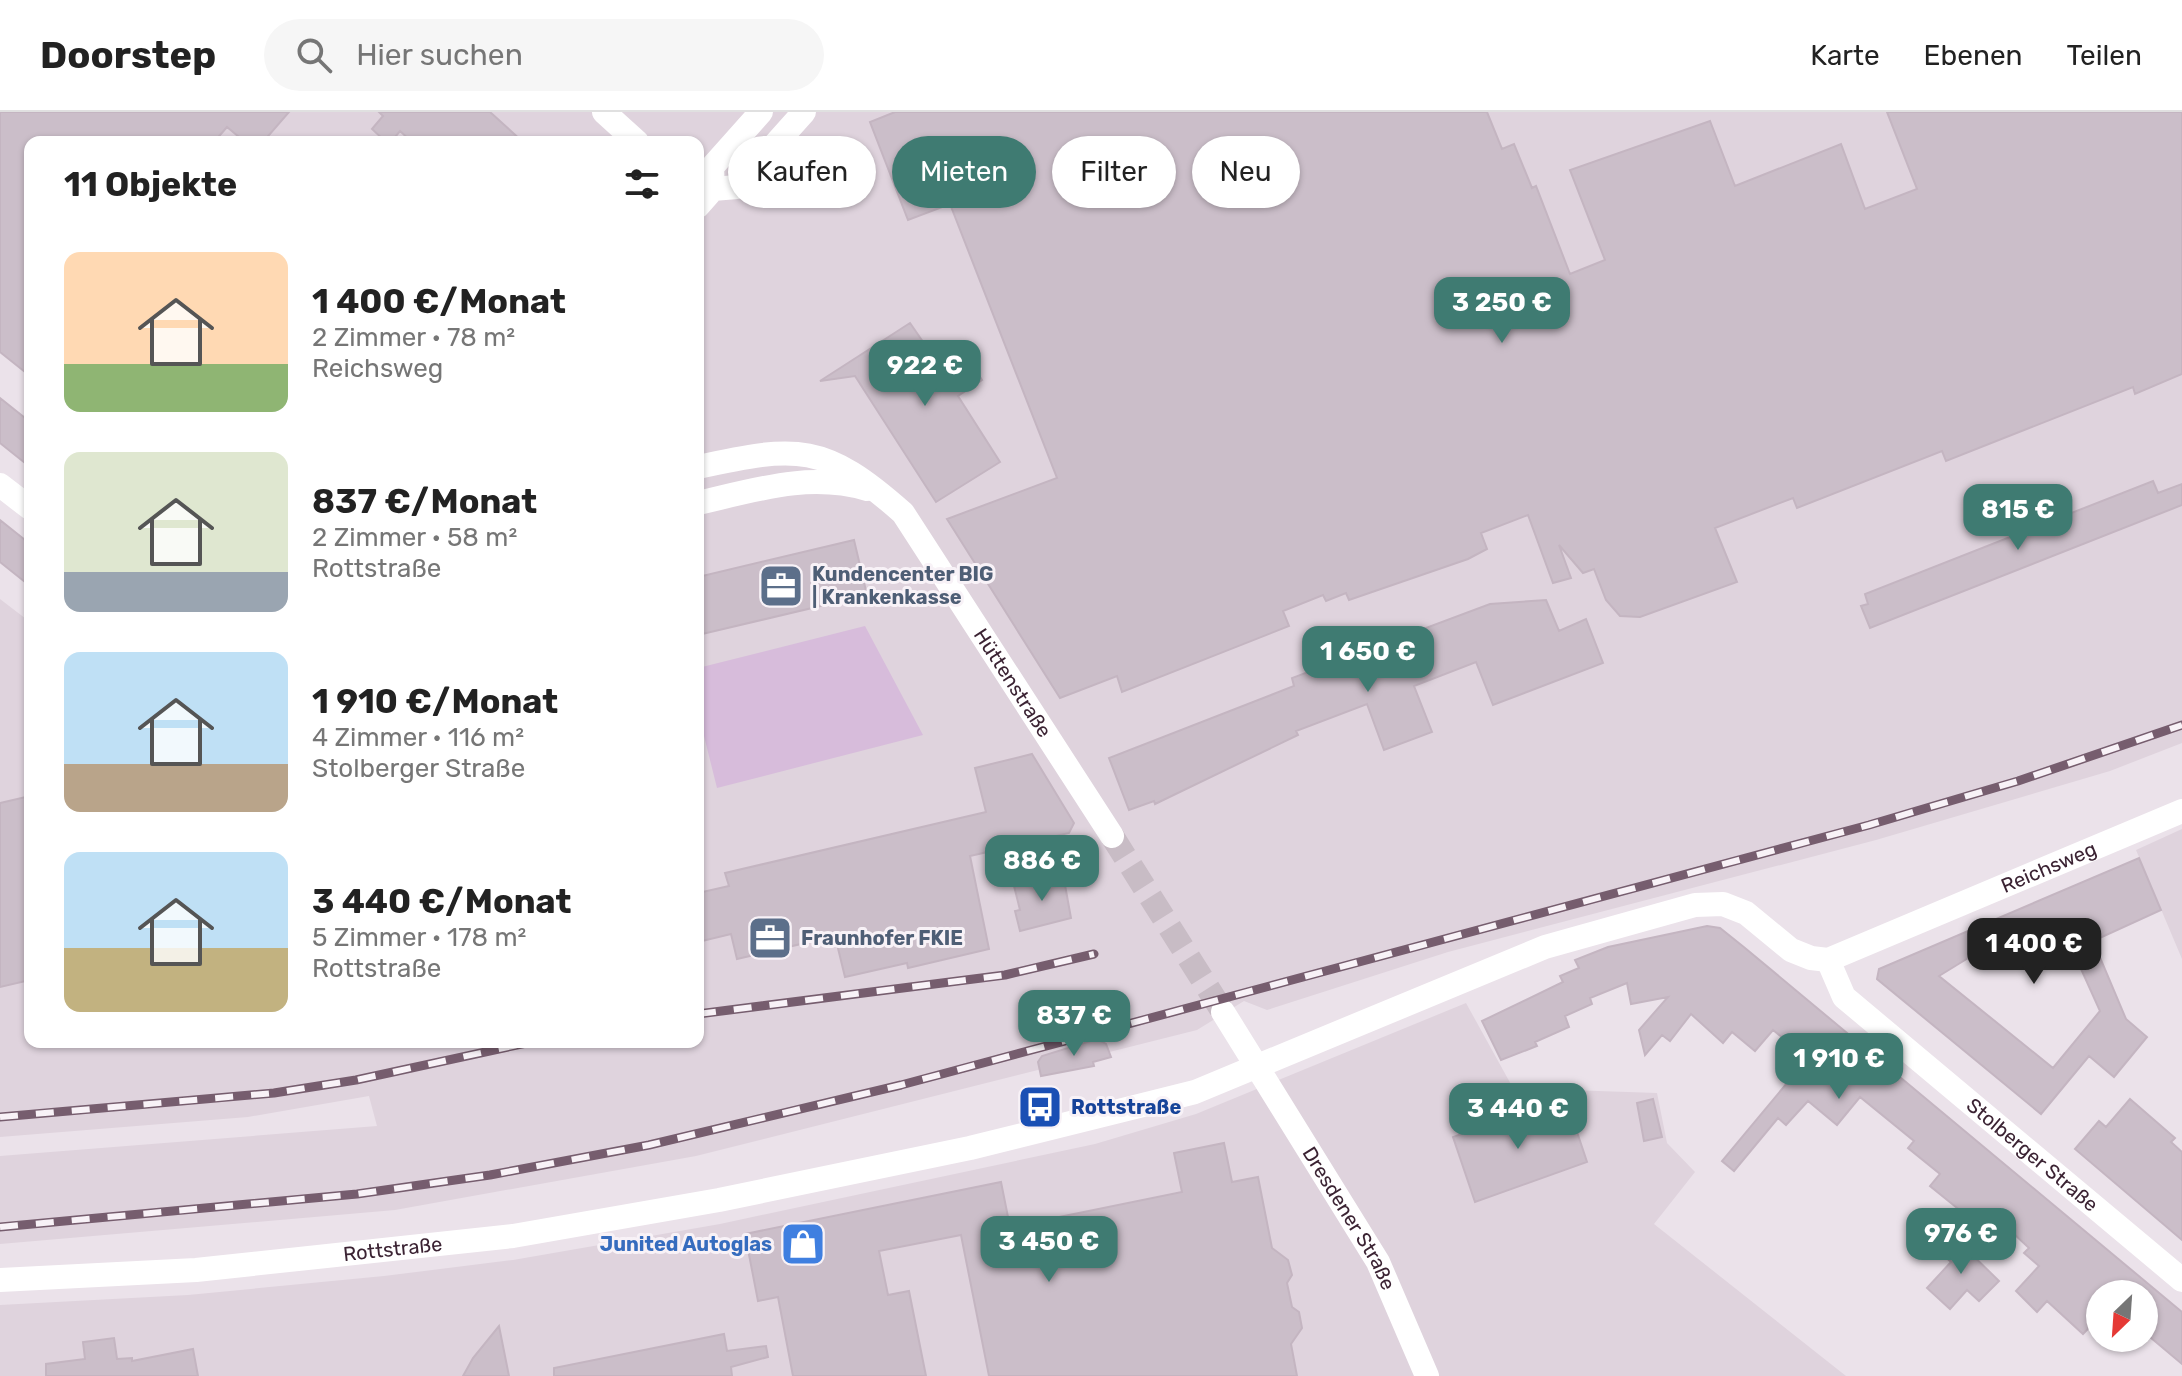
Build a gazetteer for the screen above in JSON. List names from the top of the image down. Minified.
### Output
{"streets":{"street":["Hüttenstraße","Reichsweg","Stolberger Straße","Dresdener Straße","Rottstraße"]},"crossings":[["Reichsweg","Stolberger Straße"],["Reichsweg","Rottstraße"],["Stolberger Straße","Rottstraße"],["Dresdener Straße","Rottstraße"]],"places":{"office":["Kundencenter BIG | Krankenkasse","Fraunhofer FKIE"],"bus stop":["Rottstraße"],"shop":["Junited Autoglas"]},"north":"bottom left","page":{"header":"Doorstep","search":"Hier suchen","nav":["Karte","Ebenen","Teilen"],"chip":["Kaufen","Mieten","Filter","Neu"],"heading":"11 Objekte","list":[{"name":"1 400 €/Monat","note":"2 Zimmer · 78 m² · Reichsweg"},{"name":"837 €/Monat","note":"2 Zimmer · 58 m² · Rottstraße"},{"name":"1 910 €/Monat","note":"4 Zimmer · 116 m² · Stolberger Straße"},{"name":"3 440 €/Monat","note":"5 Zimmer · 178 m² · Rottstraße"}],"price":["3 250 €","922 €","815 €","1 650 €","886 €","1 400 €","837 €","1 910 €","3 440 €","976 €","3 450 €"]}}
